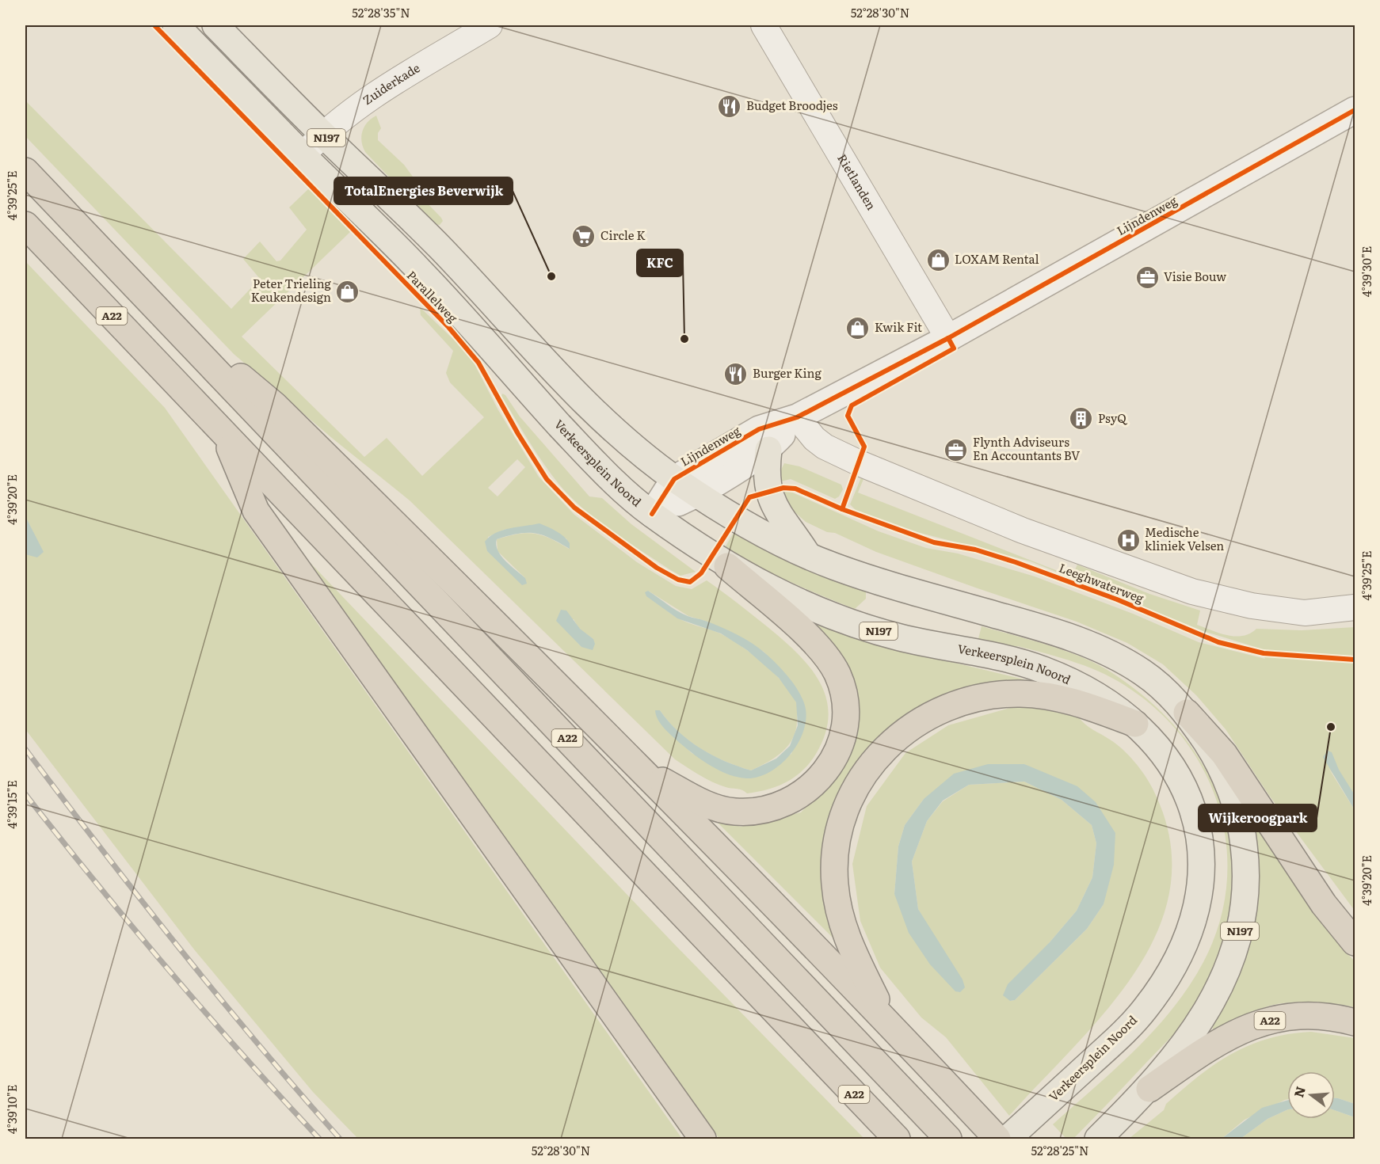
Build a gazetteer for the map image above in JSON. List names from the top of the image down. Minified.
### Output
{"streets":{"highway":["A22"],"main road":["N197","Parallelweg","Verkeersplein Noord"],"street":["Zuiderkade","Rietlanden","Lijndenweg","Leeghwaterweg"]},"crossings":[["Zuiderkade","N197"],["Zuiderkade","Parallelweg"],["N197","Lijndenweg"],["N197","A22"],["Rietlanden","Lijndenweg"],["Lijndenweg","Verkeersplein Noord"],["Lijndenweg","Leeghwaterweg"],["Parallelweg","Verkeersplein Noord"],["A22","Verkeersplein Noord"]],"places":{"restaurant":["Budget Broodjes","Burger King"],"supermarket":["Circle K"],"shop":["LOXAM Rental","Peter Trieling Keukendesign","Kwik Fit"],"other":["TotalEnergies Beverwijk","KFC","Wijkeroogpark"],"office":["Visie Bouw","Flynth Adviseurs En Accountants BV"],"building":["PsyQ"],"hospital":["Medische kliniek Velsen"]},"north":"left","coordinates":["52°28'35\"N","52°28'30\"N","4°39'25\"E","4°39'30\"E","4°39'20\"E","4°39'15\"E","4°39'10\"E","52°28'25\"N"]}
